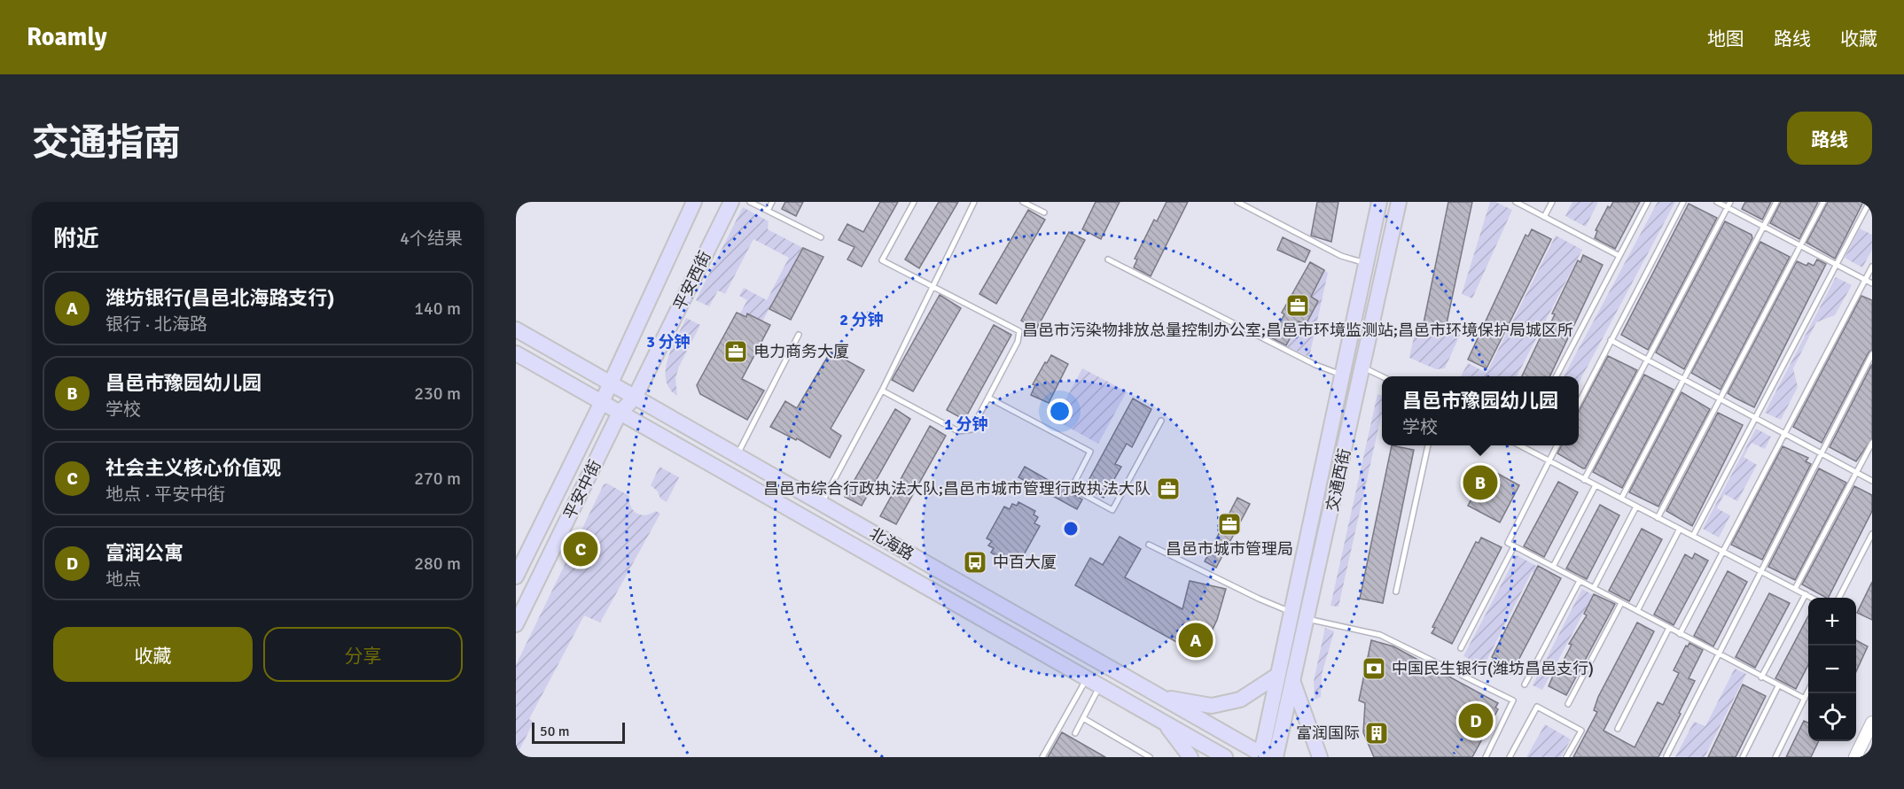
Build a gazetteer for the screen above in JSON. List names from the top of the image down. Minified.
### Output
{"streets":{"main road":["平安西街","交通西街","平安中街","北海路"]},"crossings":[["平安西街","平安中街"],["平安西街","北海路"],["交通西街","北海路"],["平安中街","北海路"]],"places":{"office":["昌邑市污染物排放总量控制办公室;昌邑市环境监测站;昌邑市环境保护局城区所","电力商务大厦","昌邑市综合行政执法大队;昌邑市城市管理行政执法大队","昌邑市城市管理局"],"bus stop":["中百大厦"],"bank":["中国民生银行(潍坊昌邑支行)"],"building":["富润国际"]},"scale_bar":"50 m","page":{"header":"Roamly","nav":["地图","路线","收藏"],"title":"交通指南","buttons":["路线",["收藏","分享"]],"heading":["附近","4个结果"],"list":[{"mark":"A","name":"潍坊银行(昌邑北海路支行)","note":"银行 · 北海路","value":"140 m"},{"mark":"B","name":"昌邑市豫园幼儿园","note":"学校","value":"230 m"},{"mark":"C","name":"社会主义核心价值观","note":"地点 · 平安中街","value":"270 m"},{"mark":"D","name":"富润公寓","note":"地点","value":"280 m"}],"popup":["昌邑市豫园幼儿园","学校"],"pins":["B","C","A","D"],"map_buttons":["+","−"],"scale":"50 m"},"rings":["2 分钟","3 分钟","1 分钟"]}
